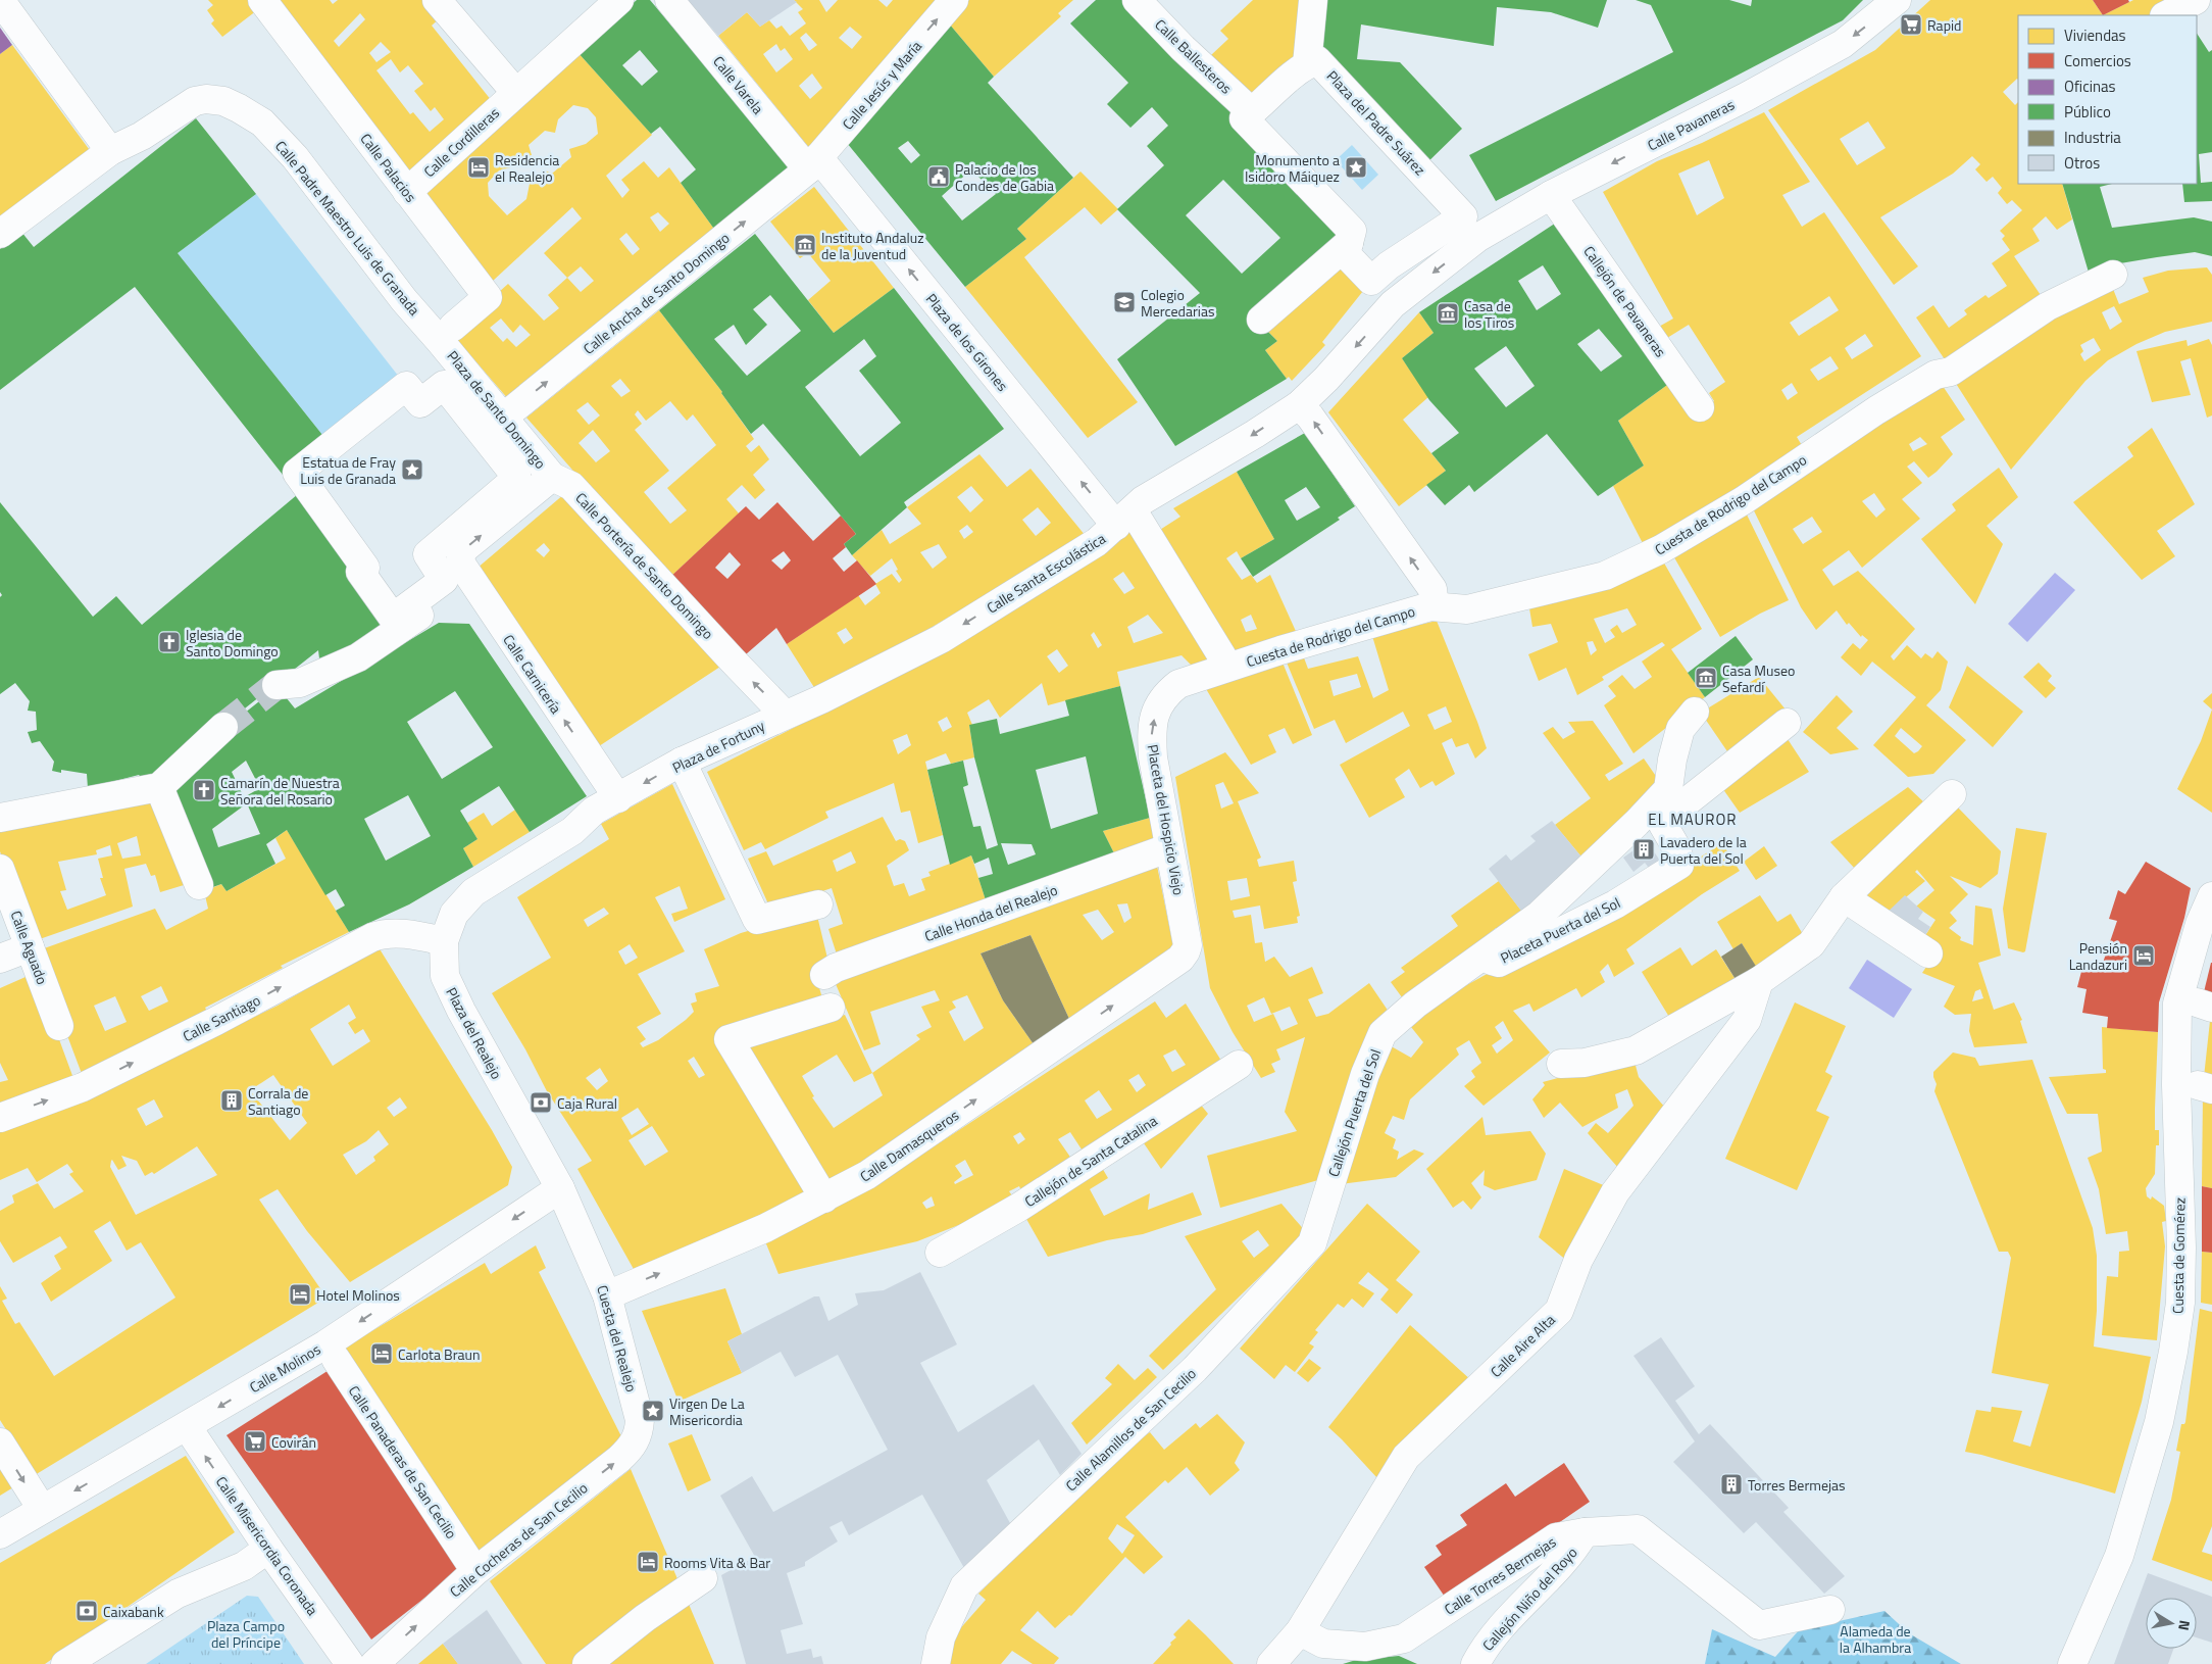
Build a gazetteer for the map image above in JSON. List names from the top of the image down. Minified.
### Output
{"streets":{"street":["Calle Ballesteros","Calle Varela","Calle Jesús y María","Plaza del Padre Suárez","Calle Pavaneras","Calle Cordilleras","Calle Palacios","Calle Padre Maestro Luis de Granada","Calle Ancha de Santo Domingo","Callejón de Pavaneras","Plaza de los Girones","Plaza de Santo Domingo","Cuesta de Rodrigo del Campo","Calle Portería de Santo Domingo","Calle Santa Escolástica","Calle Carnicería","Plaza de Fortuny","Placeta del Hospicio Viejo","Calle Honda del Realejo","Placeta Puerta del Sol","Calle Aguado","Calle Santiago","Plaza del Realejo","Callejón Puerta del Sol","Calle Damasqueros","Callejón de Santa Catalina","Cuesta de Gomérez","Cuesta del Realejo","Calle Aire Alta","Calle Molinos","Calle Alamillos de San Cecilio","Calle Panaderas de San Cecilio","Calle Cocheras de San Cecilio","Calle Misericordia Coronada","Calle Torres Bermejas","Callejón Niño del Royo"]},"crossings":[["Calle Ballesteros","Plaza del Padre Suárez"],["Calle Varela","Calle Jesús y María"],["Calle Varela","Calle Ancha de Santo Domingo"],["Calle Varela","Plaza de los Girones"],["Calle Jesús y María","Calle Ancha de Santo Domingo"],["Calle Jesús y María","Plaza de los Girones"],["Calle Pavaneras","Callejón de Pavaneras"],["Calle Pavaneras","Calle Santa Escolástica"],["Calle Cordilleras","Calle Palacios"],["Calle Palacios","Calle Padre Maestro Luis de Granada"],["Calle Palacios","Plaza de Santo Domingo"],["Calle Padre Maestro Luis de Granada","Plaza de Santo Domingo"],["Calle Ancha de Santo Domingo","Plaza de los Girones"],["Calle Ancha de Santo Domingo","Plaza de Santo Domingo"],["Plaza de los Girones","Cuesta de Rodrigo del Campo"],["Plaza de los Girones","Calle Santa Escolástica"],["Plaza de Santo Domingo","Calle Portería de Santo Domingo"],["Plaza de Santo Domingo","Calle Carnicería"],["Cuesta de Rodrigo del Campo","Placeta del Hospicio Viejo"],["Calle Portería de Santo Domingo","Plaza de Fortuny"],["Calle Santa Escolástica","Plaza de Fortuny"],["Calle Carnicería","Plaza de Fortuny"],["Calle Carnicería","Plaza del Realejo"],["Plaza de Fortuny","Plaza del Realejo"],["Placeta del Hospicio Viejo","Calle Damasqueros"],["Placeta Puerta del Sol","Callejón Puerta del Sol"],["Calle Santiago","Plaza del Realejo"],["Plaza del Realejo","Cuesta del Realejo"],["Plaza del Realejo","Calle Molinos"],["Callejón Puerta del Sol","Calle Alamillos de San Cecilio"],["Calle Damasqueros","Cuesta del Realejo"],["Cuesta del Realejo","Calle Molinos"],["Cuesta del Realejo","Calle Cocheras de San Cecilio"],["Calle Aire Alta","Calle Torres Bermejas"],["Calle Molinos","Calle Misericordia Coronada"],["Calle Torres Bermejas","Callejón Niño del Royo"]],"one_way":["Calle Jesús y María","Calle Pavaneras","Calle Ancha de Santo Domingo","Plaza de los Girones","Calle Portería de Santo Domingo","Calle Santa Escolástica","Calle Carnicería","Placeta del Hospicio Viejo","Calle Damasqueros","Calle Molinos","Calle Misericordia Coronada"],"districts":["EL MAUROR"],"parks":["Plaza Campo del Príncipe","Alameda de la Alhambra"],"places":{"supermarket":["Rapid","Covirán"],"hotel":["Residencia el Realejo","Pensión Landazuri","Hotel Molinos","Carlota Braun","Rooms Vita & Bar"],"place":["Monumento a Isidoro Máiquez","Estatua de Fray Luis de Granada","Virgen De La Misericordia"],"public building":["Palacio de los Condes de Gabia"],"museum":["Instituto Andaluz de la Juventud","Casa de los Tiros","Casa Museo Sefardí"],"school or university":["Colegio Mercedarias"],"church":["Iglesia de Santo Domingo","Camarín de Nuestra Señora del Rosario"],"building":["Lavadero de la Puerta del Sol","Corrala de Santiago","Torres Bermejas"],"bank":["Caja Rural","Caixabank"]},"legend":["Viviendas","Comercios","Oficinas","Público","Industria","Otros"],"north":"right"}
